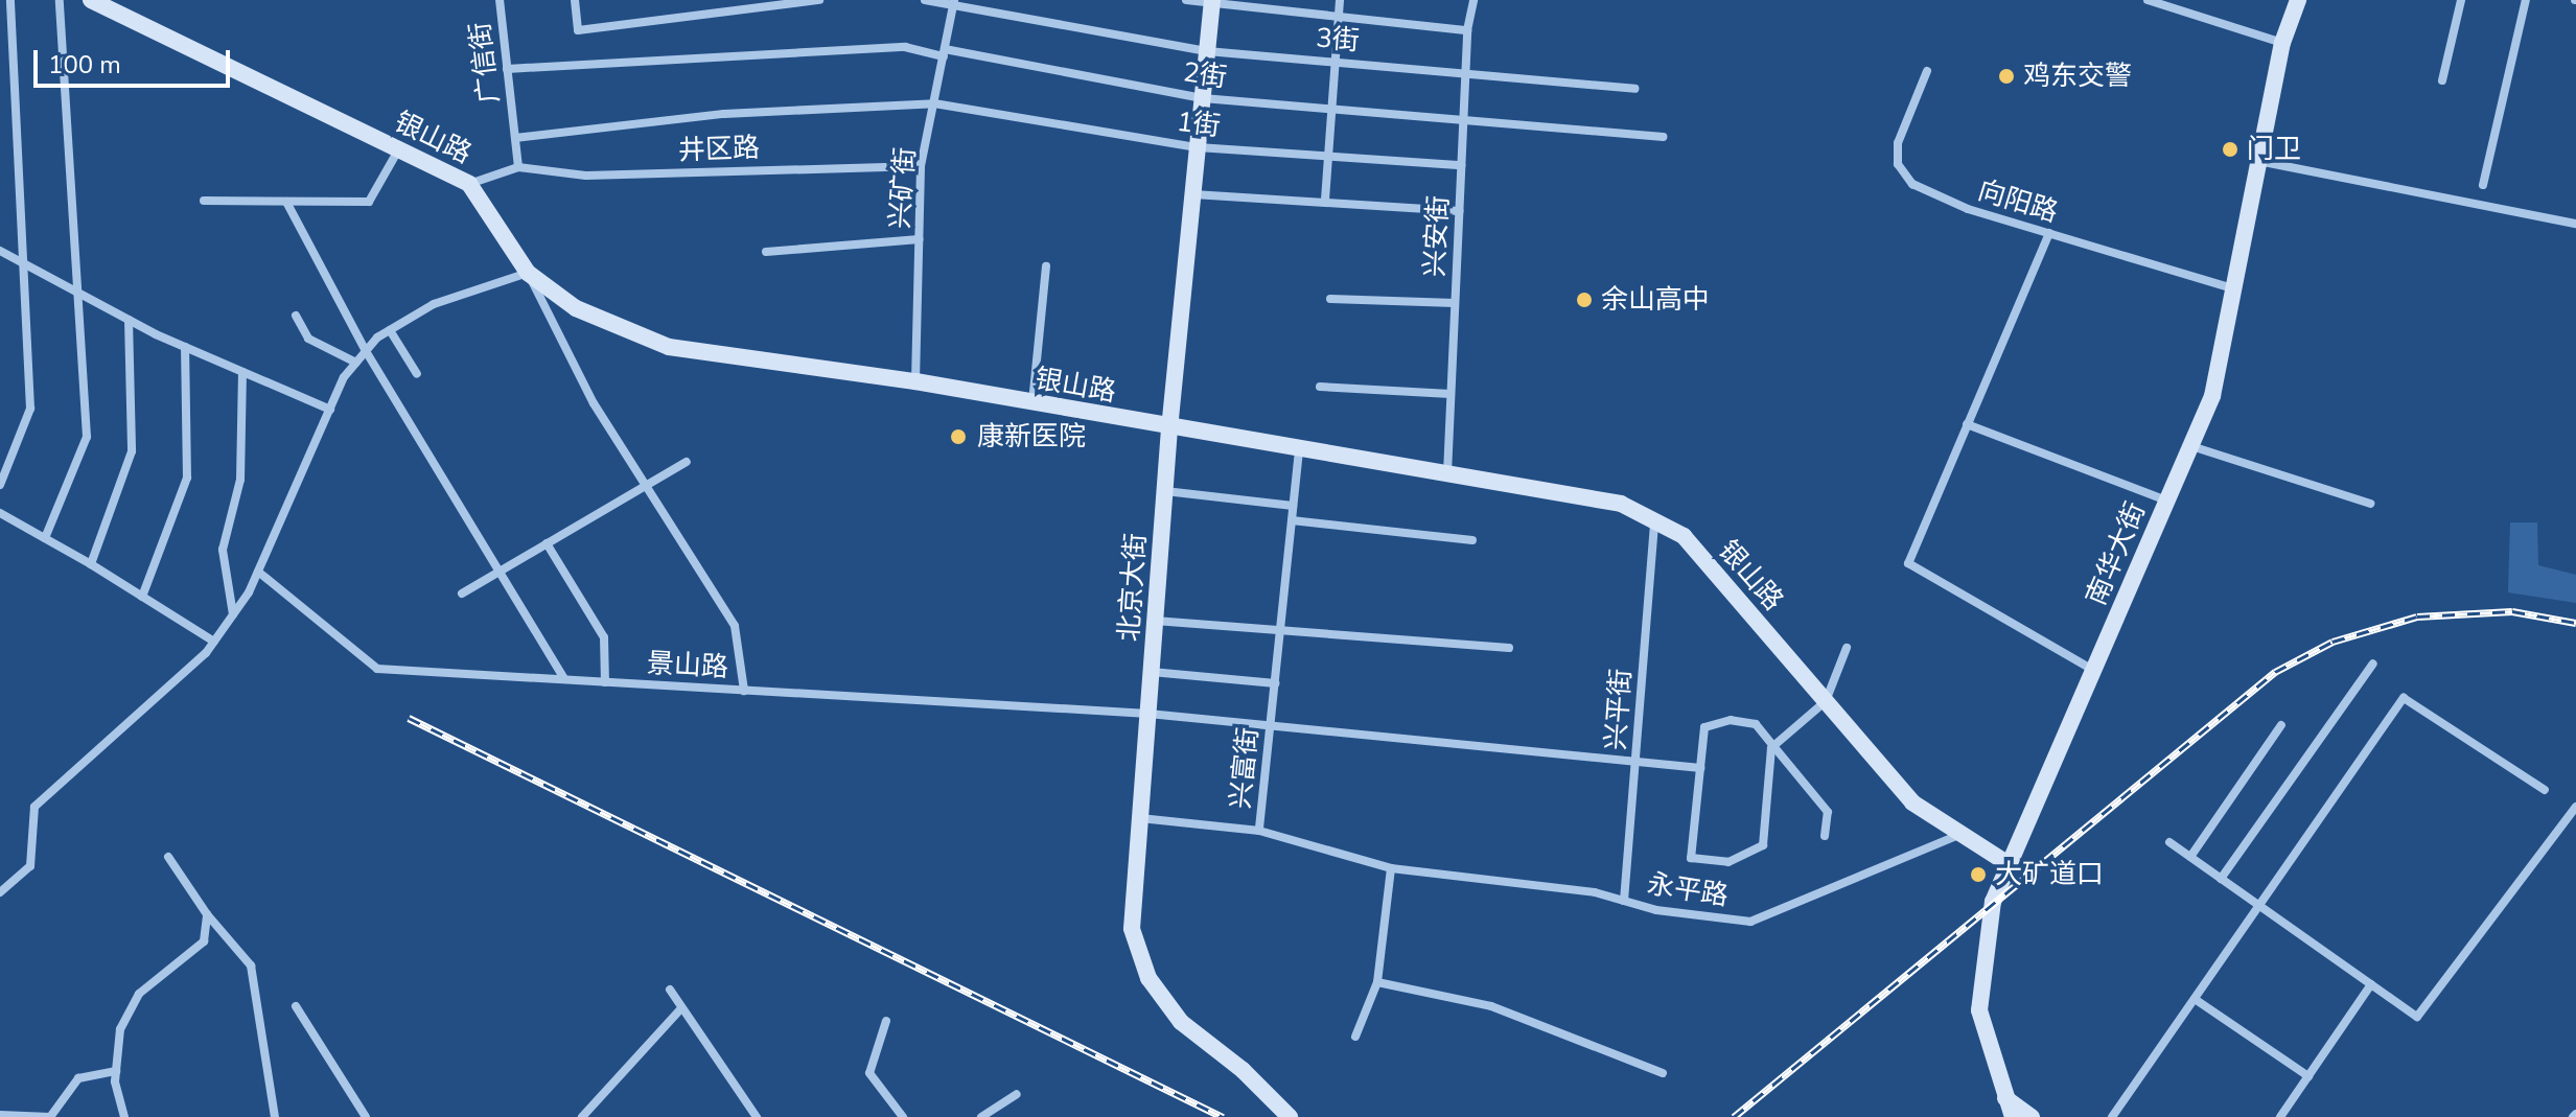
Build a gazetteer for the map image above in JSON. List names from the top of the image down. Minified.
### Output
{"streets":{"street":["3街","广信街","2街","1街","银山路","井区路","兴矿街","向阳路","兴安街","南华大街","北京大街","景山路","兴平街","兴富街","永平路"]},"crossings":[["3街","兴矿街"],["3街","兴安街"],["3街","北京大街"],["广信街","2街"],["广信街","1街"],["广信街","井区路"],["2街","兴矿街"],["2街","兴安街"],["2街","北京大街"],["1街","兴矿街"],["1街","兴安街"],["1街","北京大街"],["银山路","兴矿街"],["银山路","兴安街"],["银山路","南华大街"],["银山路","北京大街"],["银山路","兴平街"],["银山路","兴富街"],["银山路","永平路"],["井区路","兴矿街"],["向阳路","南华大街"],["北京大街","景山路"],["景山路","兴平街"],["景山路","兴富街"],["兴平街","永平路"],["兴富街","永平路"]],"places":["鸡东交警","门卫","余山高中","康新医院","大矿道口"],"scale_bar":"100 m"}
